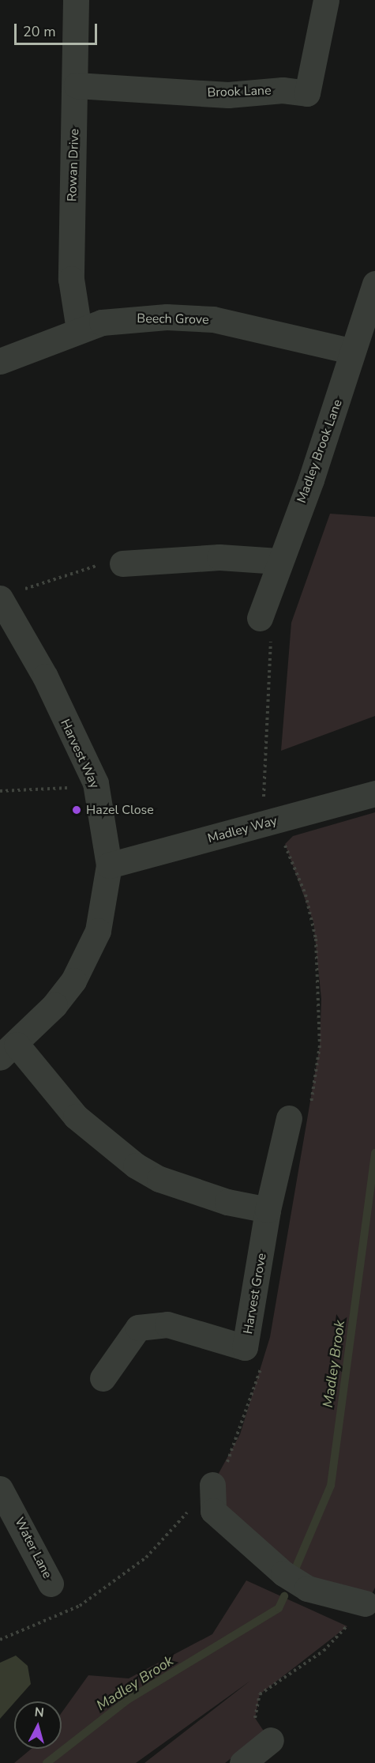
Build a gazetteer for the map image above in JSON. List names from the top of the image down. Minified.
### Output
{"streets":{"street":["Brook Lane","Rowan Drive","Beech Grove","Madley Brook Lane","Harvest Way","Madley Way","Harvest Grove","Water Lane"]},"crossings":[["Brook Lane","Rowan Drive"],["Rowan Drive","Beech Grove"],["Beech Grove","Madley Brook Lane"],["Harvest Way","Madley Way"]],"water":["Madley Brook"],"places":["Hazel Close"],"scale_bar":"20 m","north":"top"}
